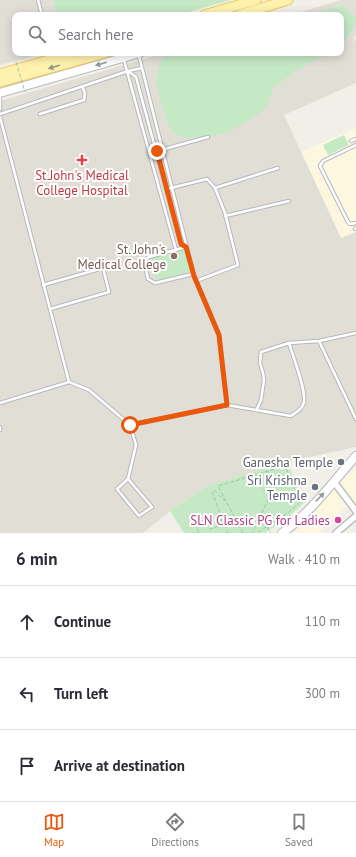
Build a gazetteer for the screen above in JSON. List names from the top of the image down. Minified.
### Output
{"places":{"health":["St.John's Medical College Hospital"],"other":["St. John's Medical College","Ganesha Temple","Sri Krishna Temple","SLN Classic PG for Ladies"]},"page":{"search":"Search here","heading":["6 min","Walk · 410 m"],"list":[["Continue","110 m"],["Turn left","300 m"],"Arrive at destination"],"nav":["Map","Directions","Saved"]}}
